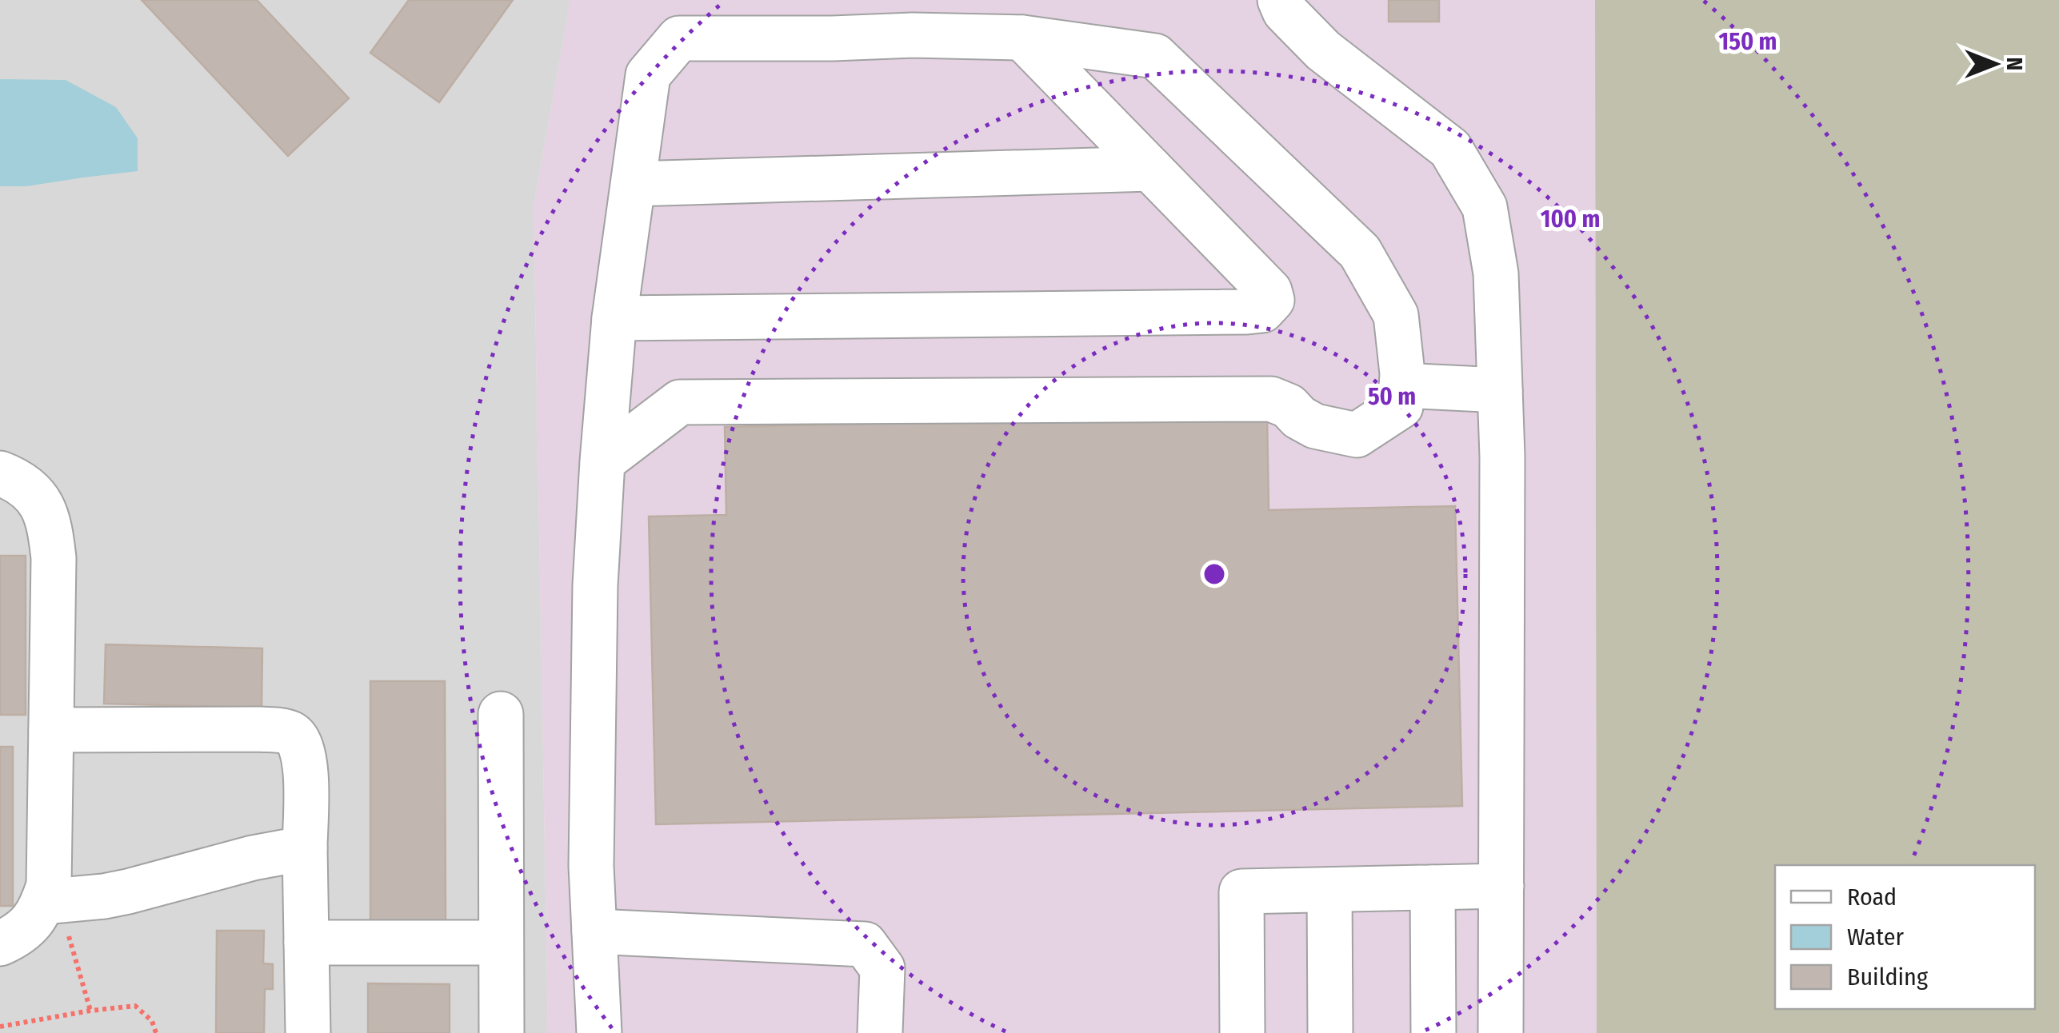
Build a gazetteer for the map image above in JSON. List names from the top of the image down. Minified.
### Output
{"legend":["Road","Water","Building"],"north":"right","rings":["150 m","100 m","50 m"]}
